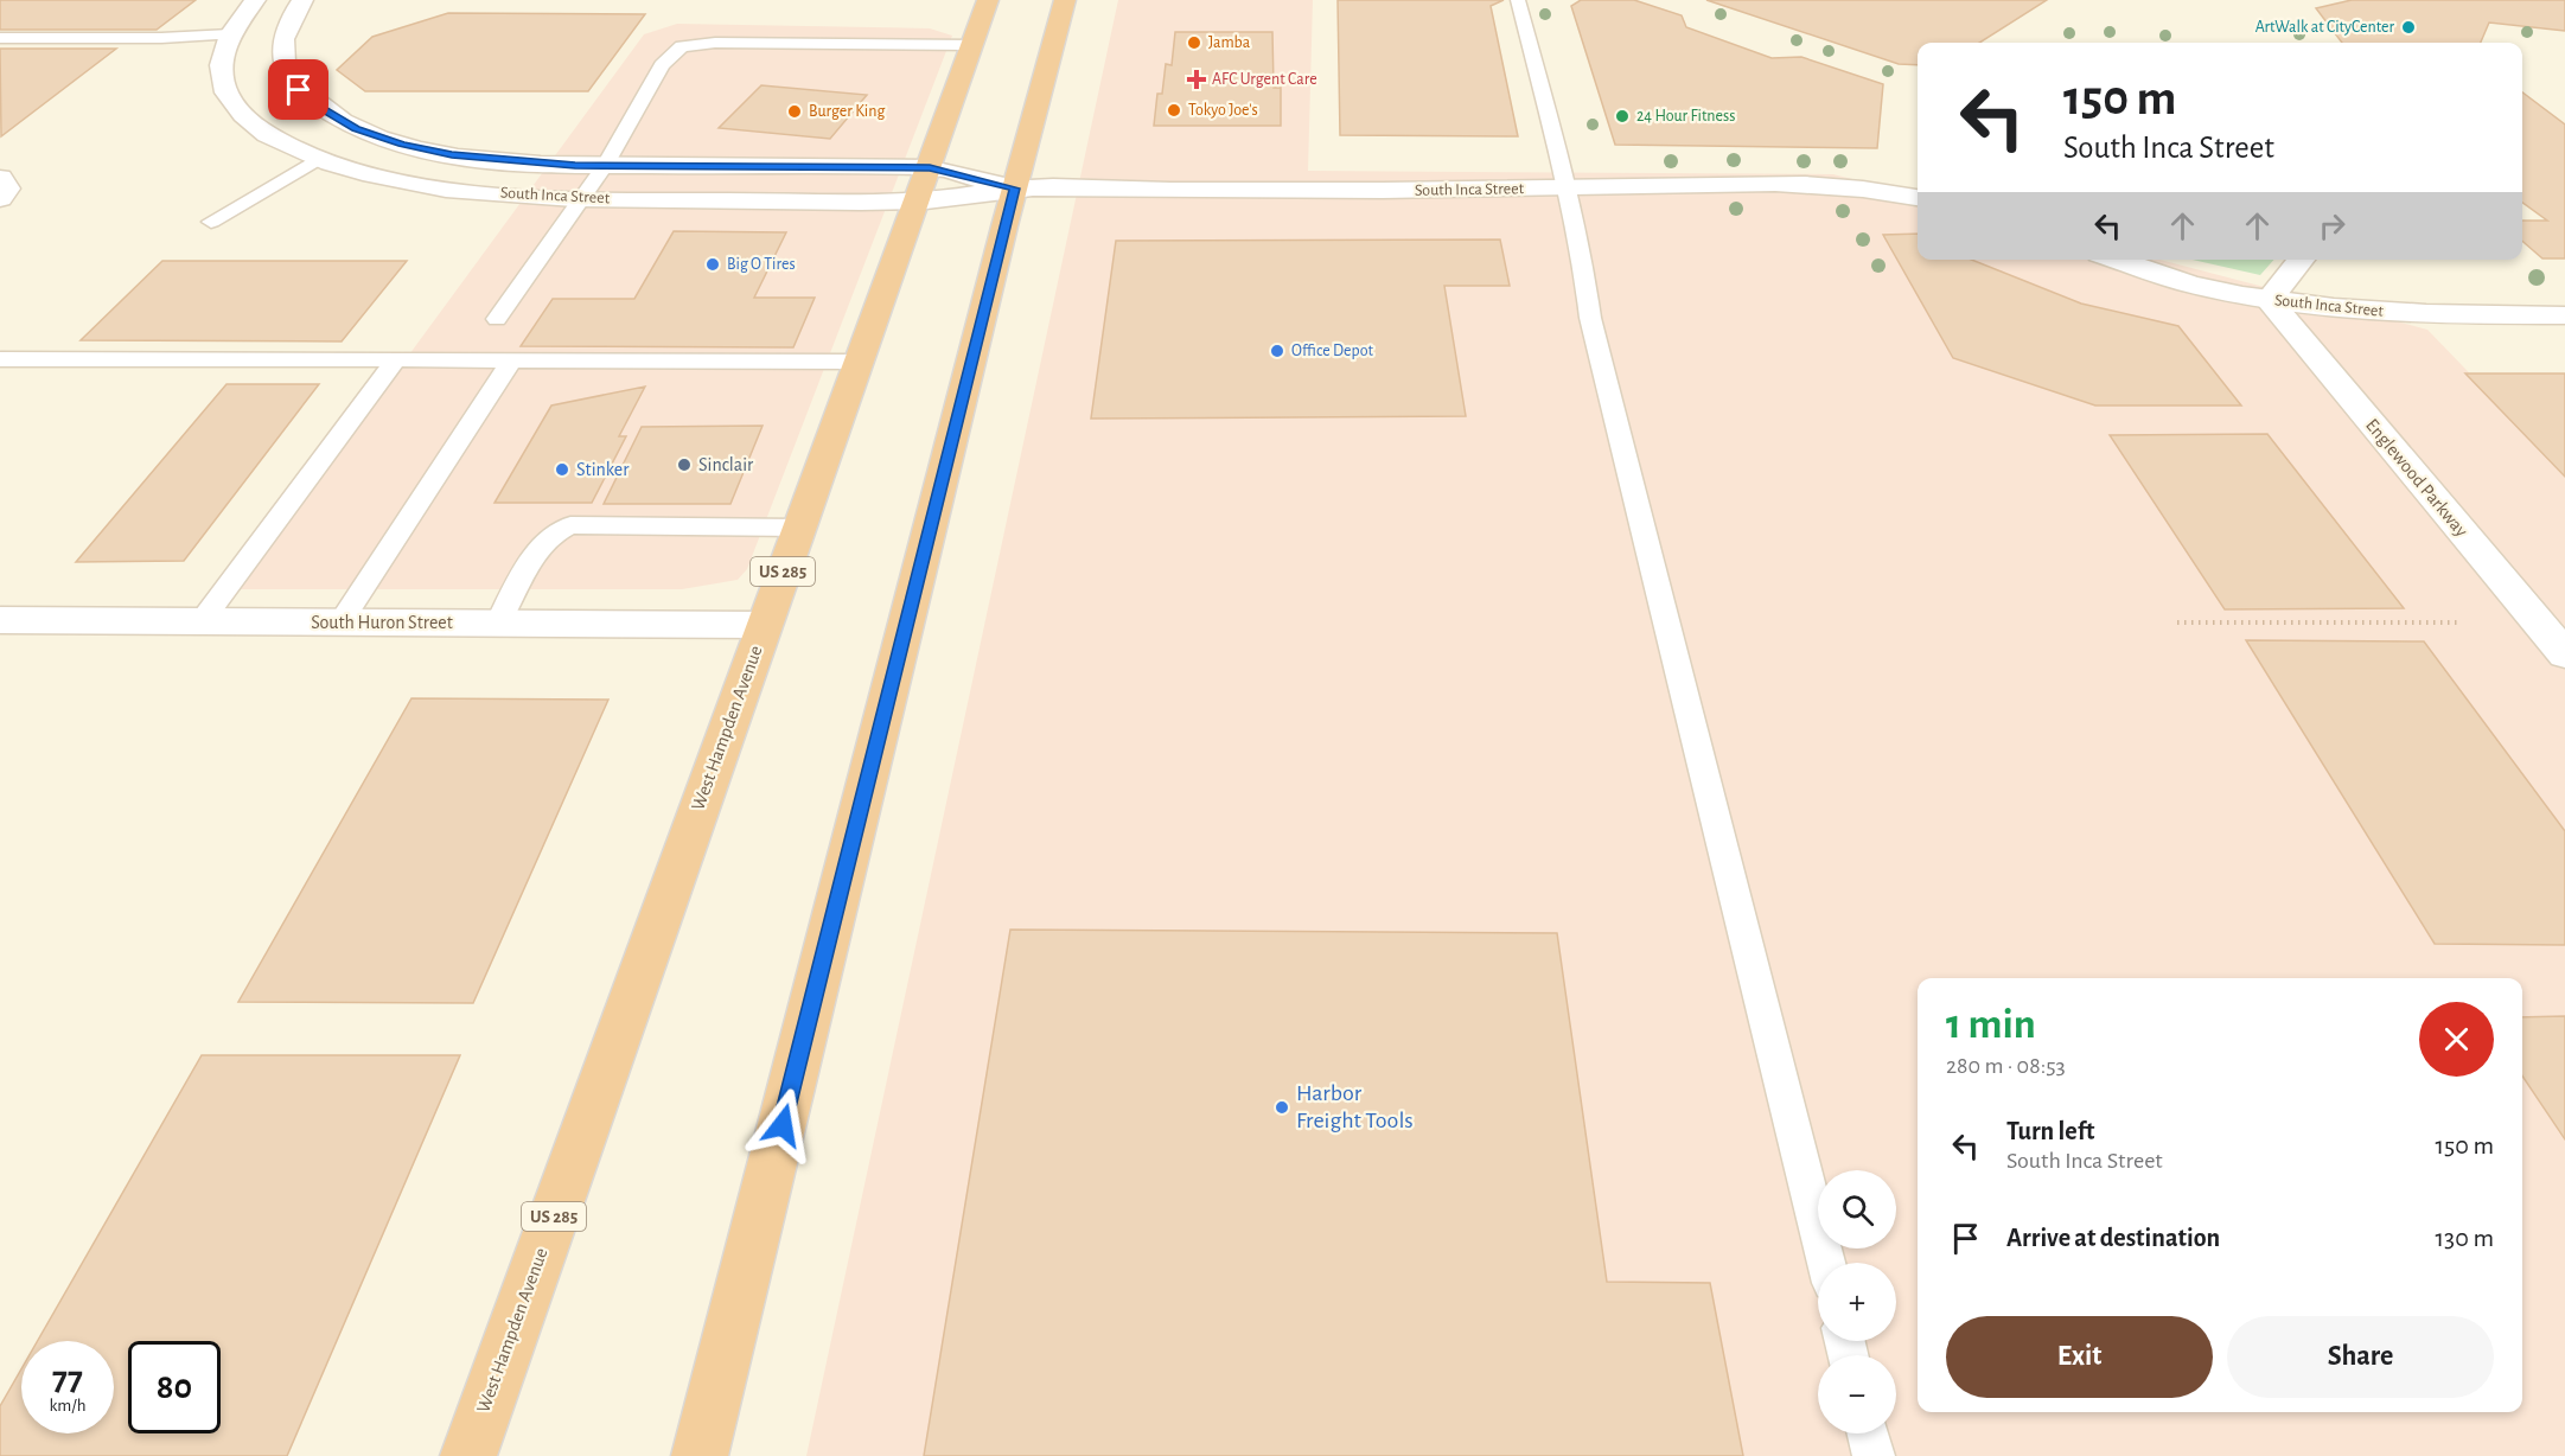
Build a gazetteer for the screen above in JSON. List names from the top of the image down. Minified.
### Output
{"streets":{"highway":["US 285","West Hampden Avenue"],"street":["South Inca Street","Englewood Parkway","South Huron Street"]},"crossings":[["South Inca Street","Englewood Parkway"],["South Inca Street","West Hampden Avenue"],["South Huron Street","West Hampden Avenue"]],"places":{"other":["ArtWalk at CityCenter","Jamba","Tokyo Joe's","Burger King","24 Hour Fitness","Big O Tires","Office Depot","Sinclair","Stinker","Harbor Freight Tools"],"health":["AFC Urgent Care"]},"page":{"turn":["150 m","South Inca Street"],"heading":["1 min","280 m · 08:53"],"list":[{"name":"Turn left","note":"South Inca Street","value":"150 m"},{"name":"Arrive at destination","value":"130 m"}],"map_buttons":["+","−"],"buttons":["Exit","Share"],"speed":"77 km/h","limit":"80"}}
